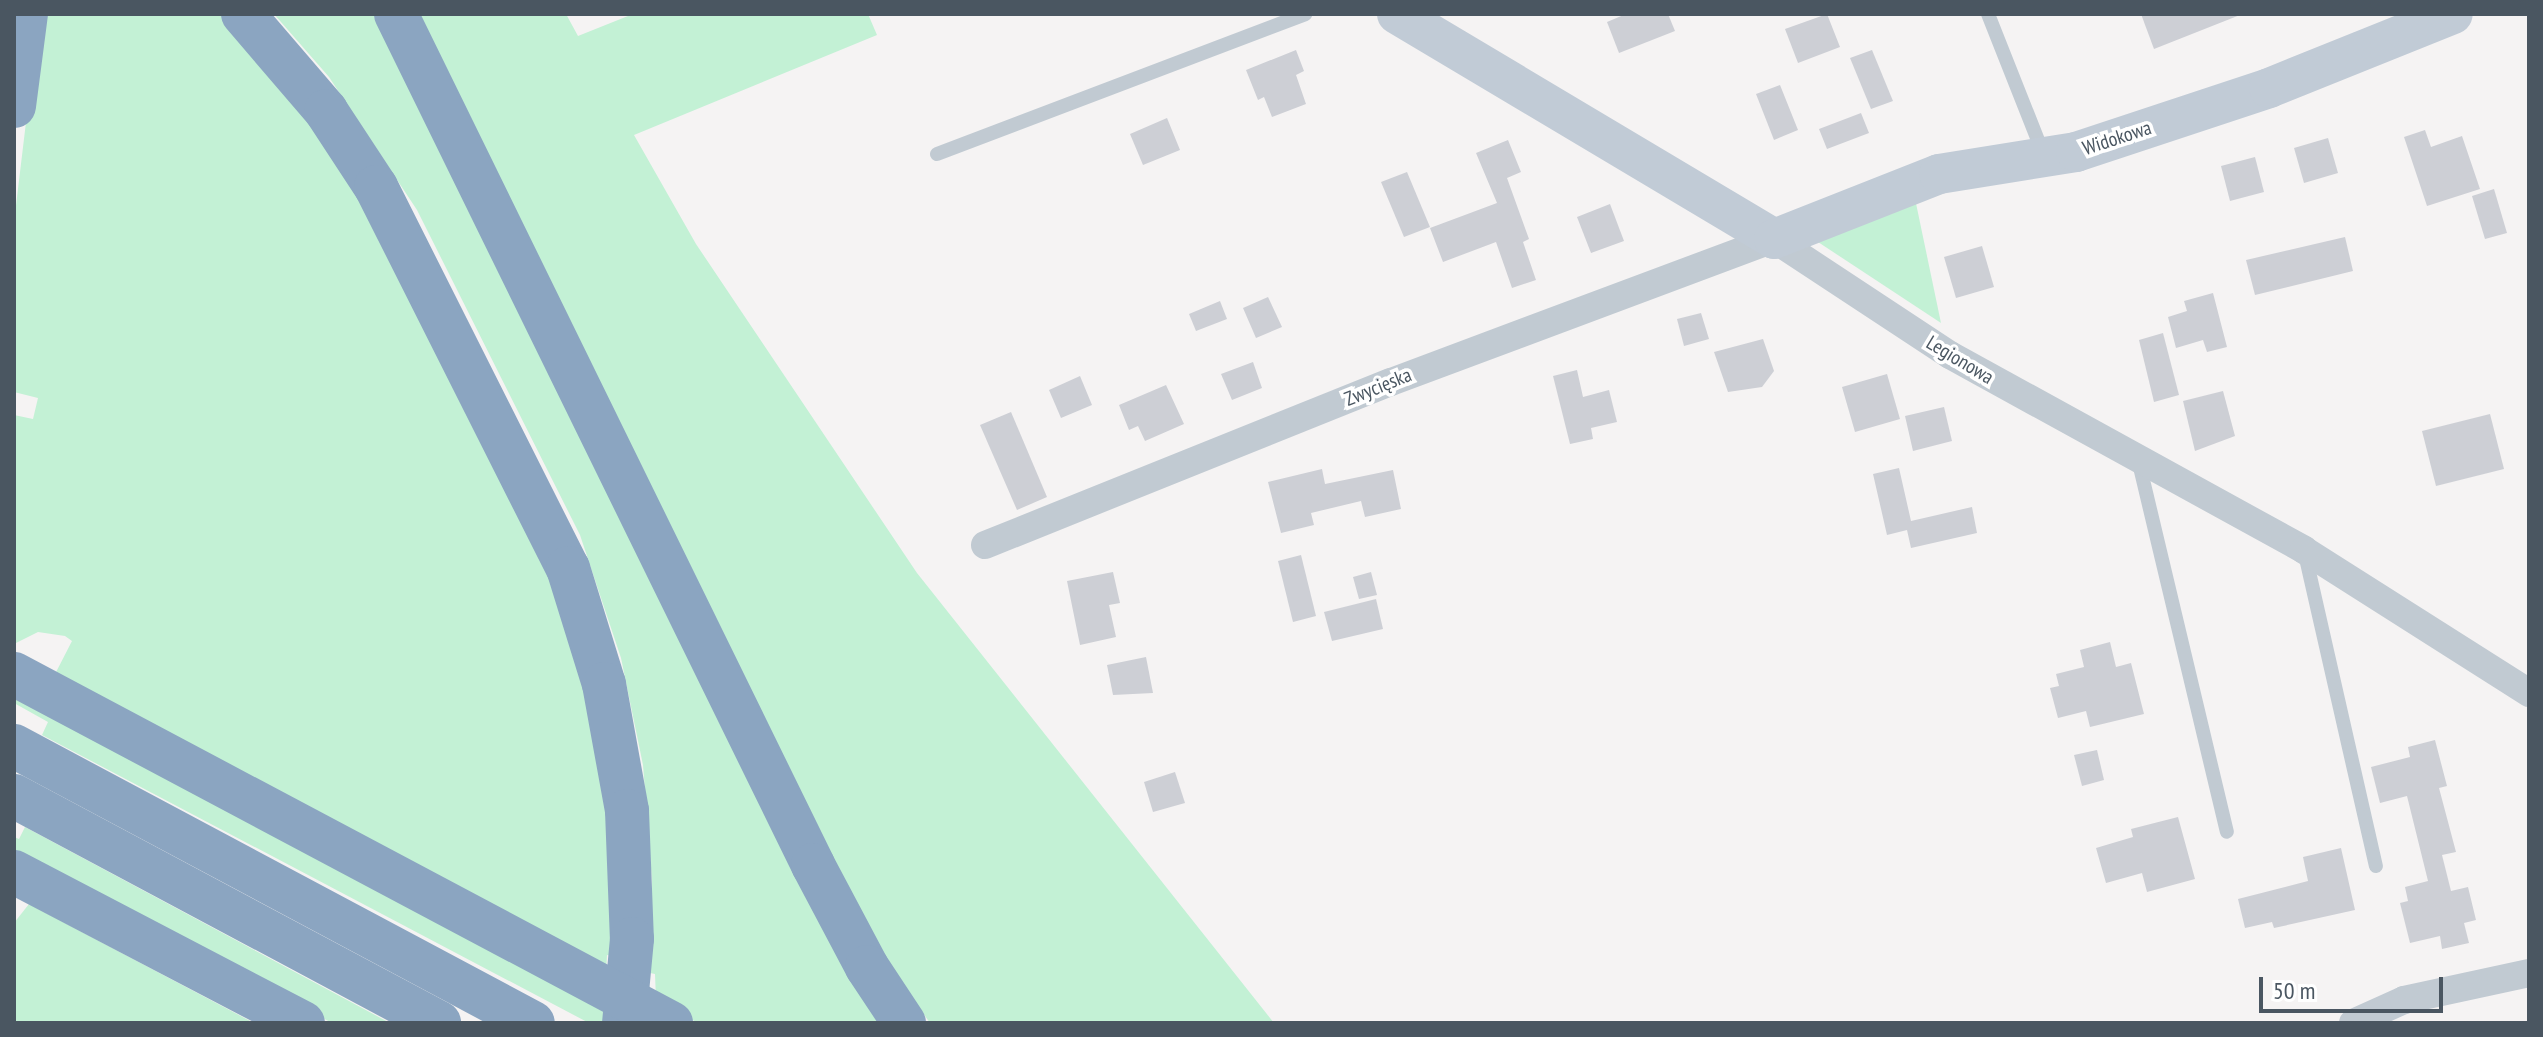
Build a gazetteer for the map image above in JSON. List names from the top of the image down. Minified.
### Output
{"streets":{"street":["Widokowa","Legionowa","Zwycięska"]},"crossings":[["Widokowa","Legionowa"],["Widokowa","Zwycięska"],["Legionowa","Zwycięska"]],"scale_bar":"50 m"}
